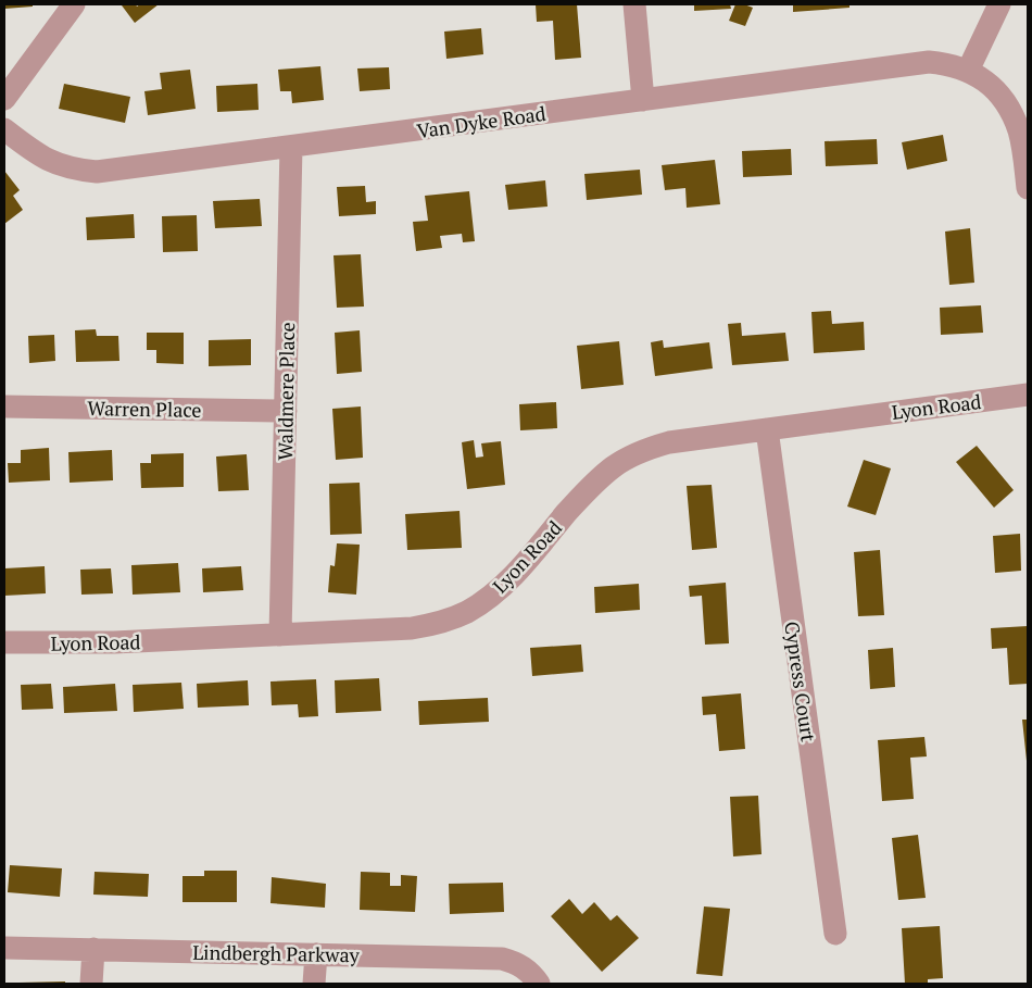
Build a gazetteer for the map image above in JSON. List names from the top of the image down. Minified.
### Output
{"streets":{"street":["Van Dyke Road","Waldmere Place","Lyon Road","Warren Place","Cypress Court","Lindbergh Parkway"]},"crossings":[["Van Dyke Road","Waldmere Place"],["Waldmere Place","Lyon Road"],["Waldmere Place","Warren Place"],["Lyon Road","Cypress Court"]]}
